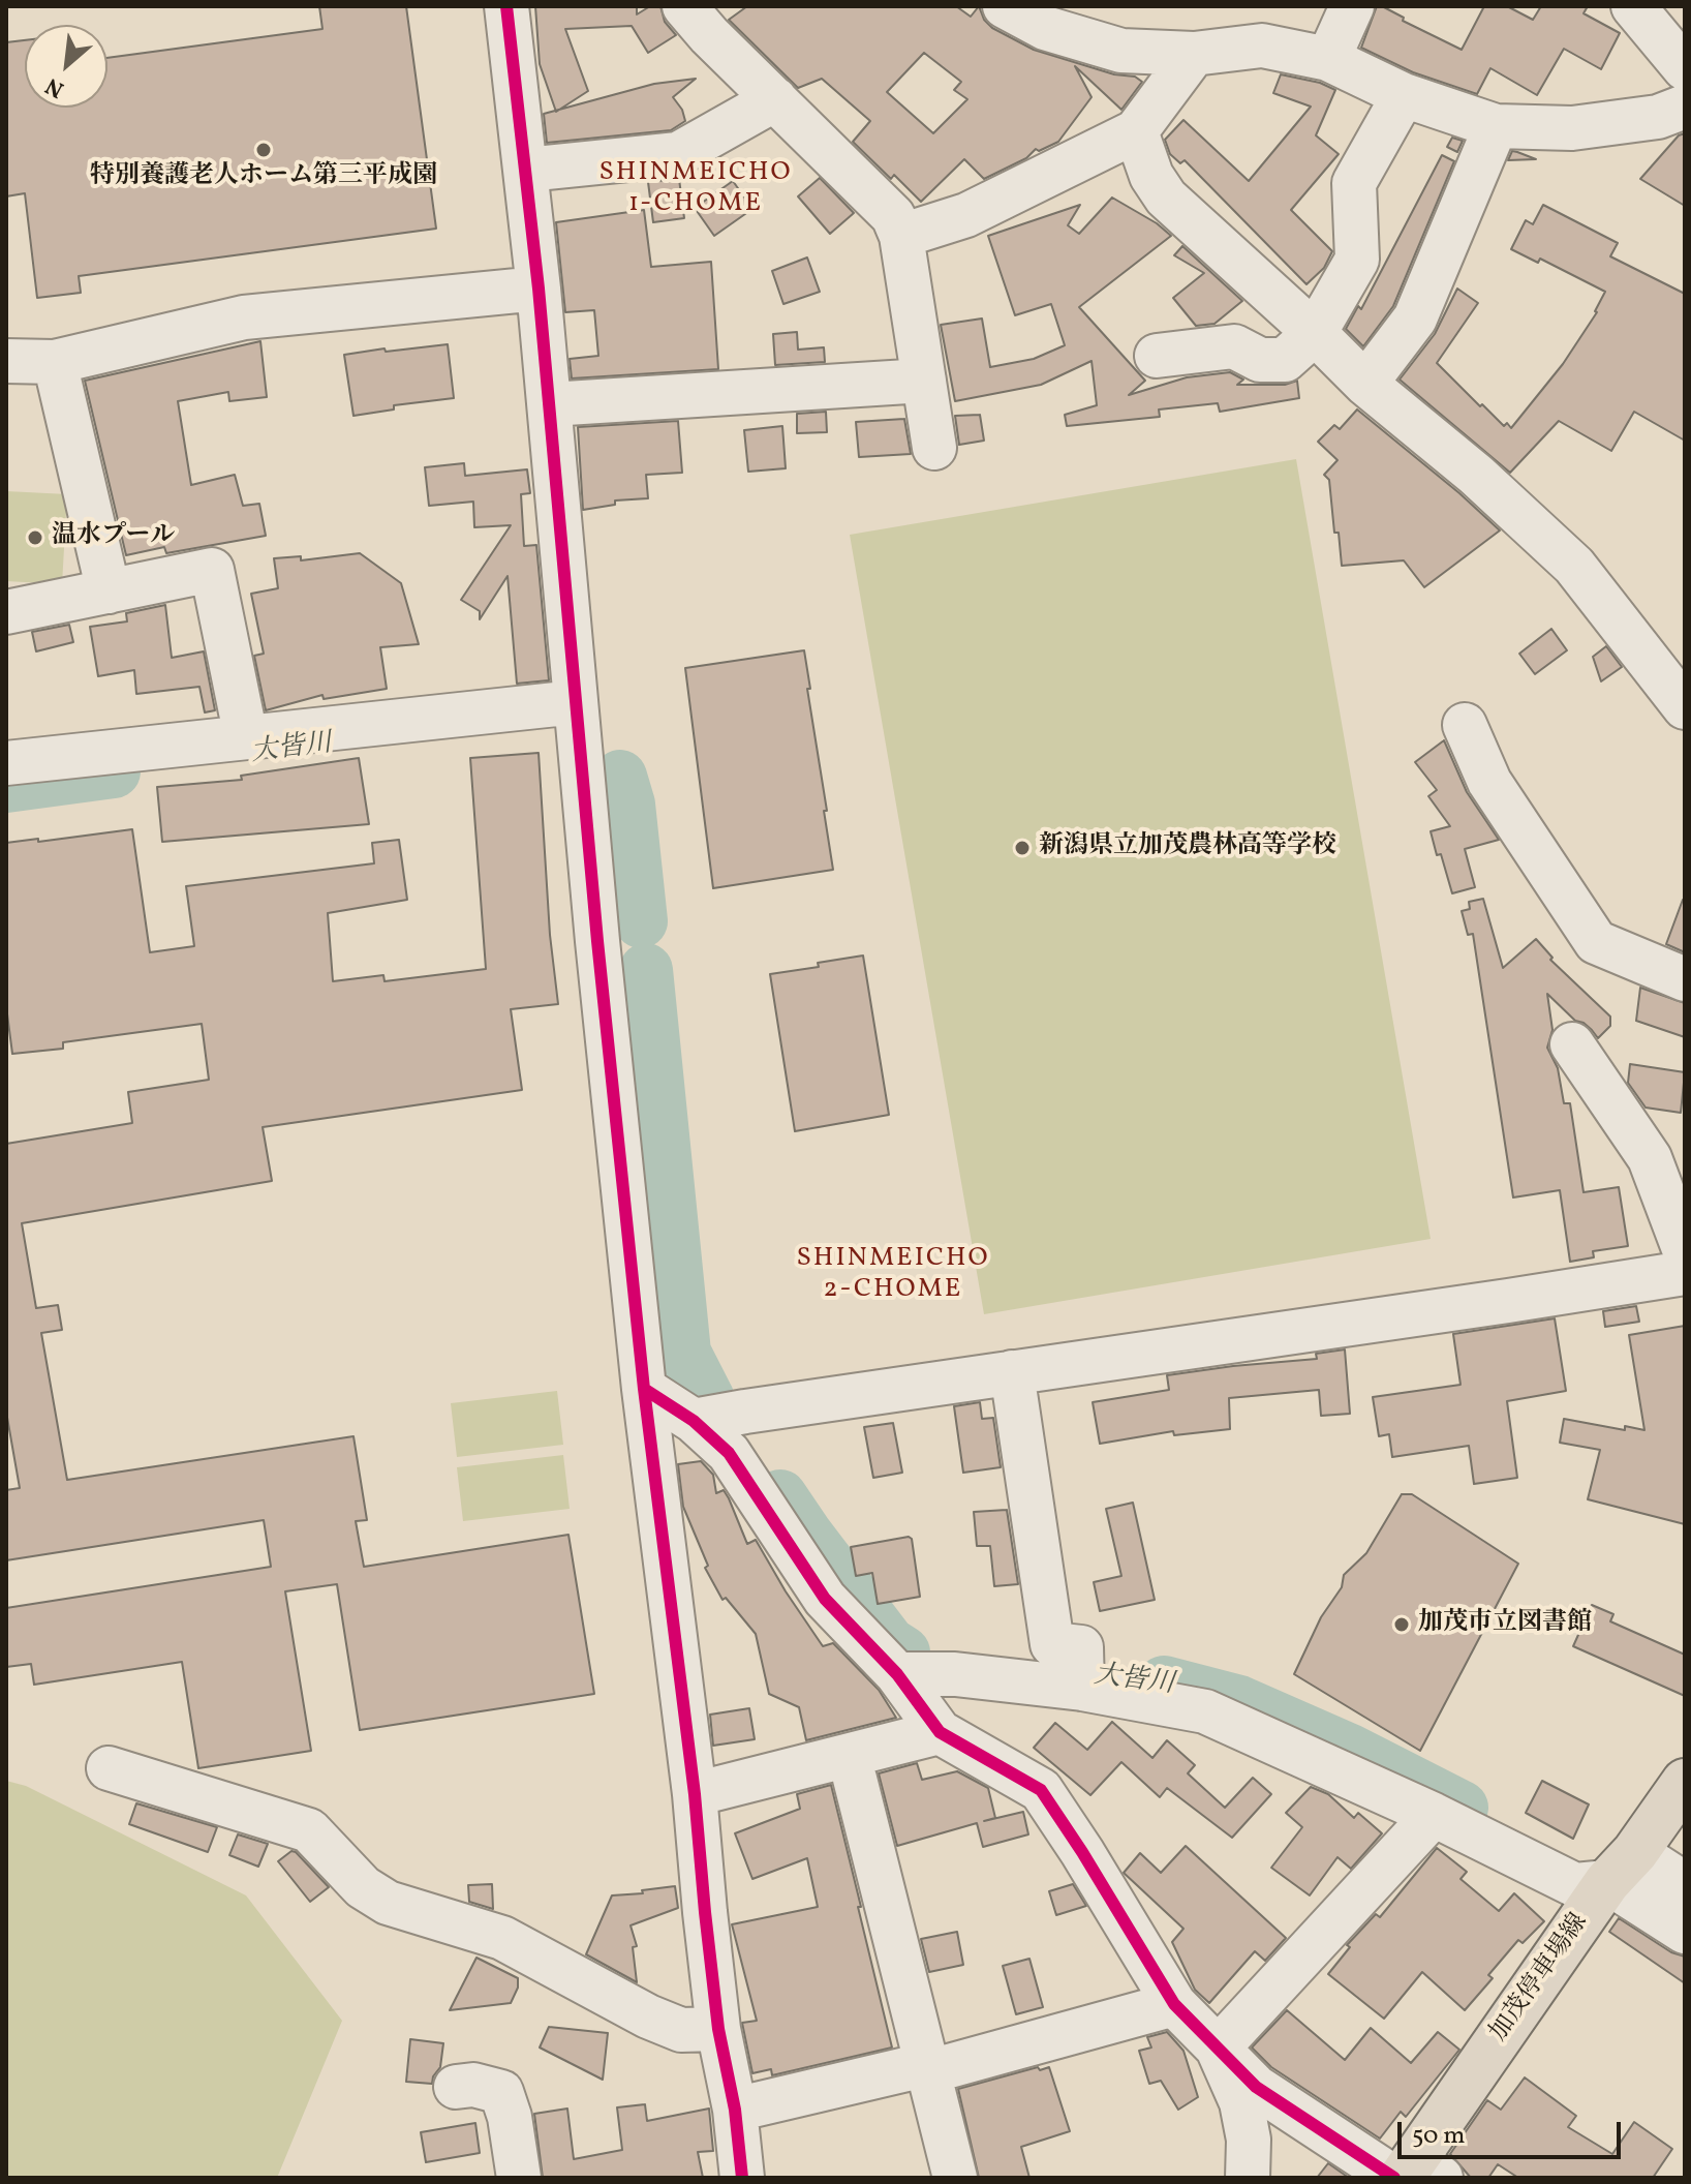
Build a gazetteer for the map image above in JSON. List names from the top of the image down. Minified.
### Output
{"streets":{"main road":["加茂停車場線"]},"districts":["SHINMEICHO 1-CHOME","SHINMEICHO 2-CHOME"],"water":["大皆川"],"places":["特別養護老人ホーム第三平成園","温水プール","新潟県立加茂農林高等学校","加茂市立図書館"],"scale_bar":"50 m","north":"bottom left"}
